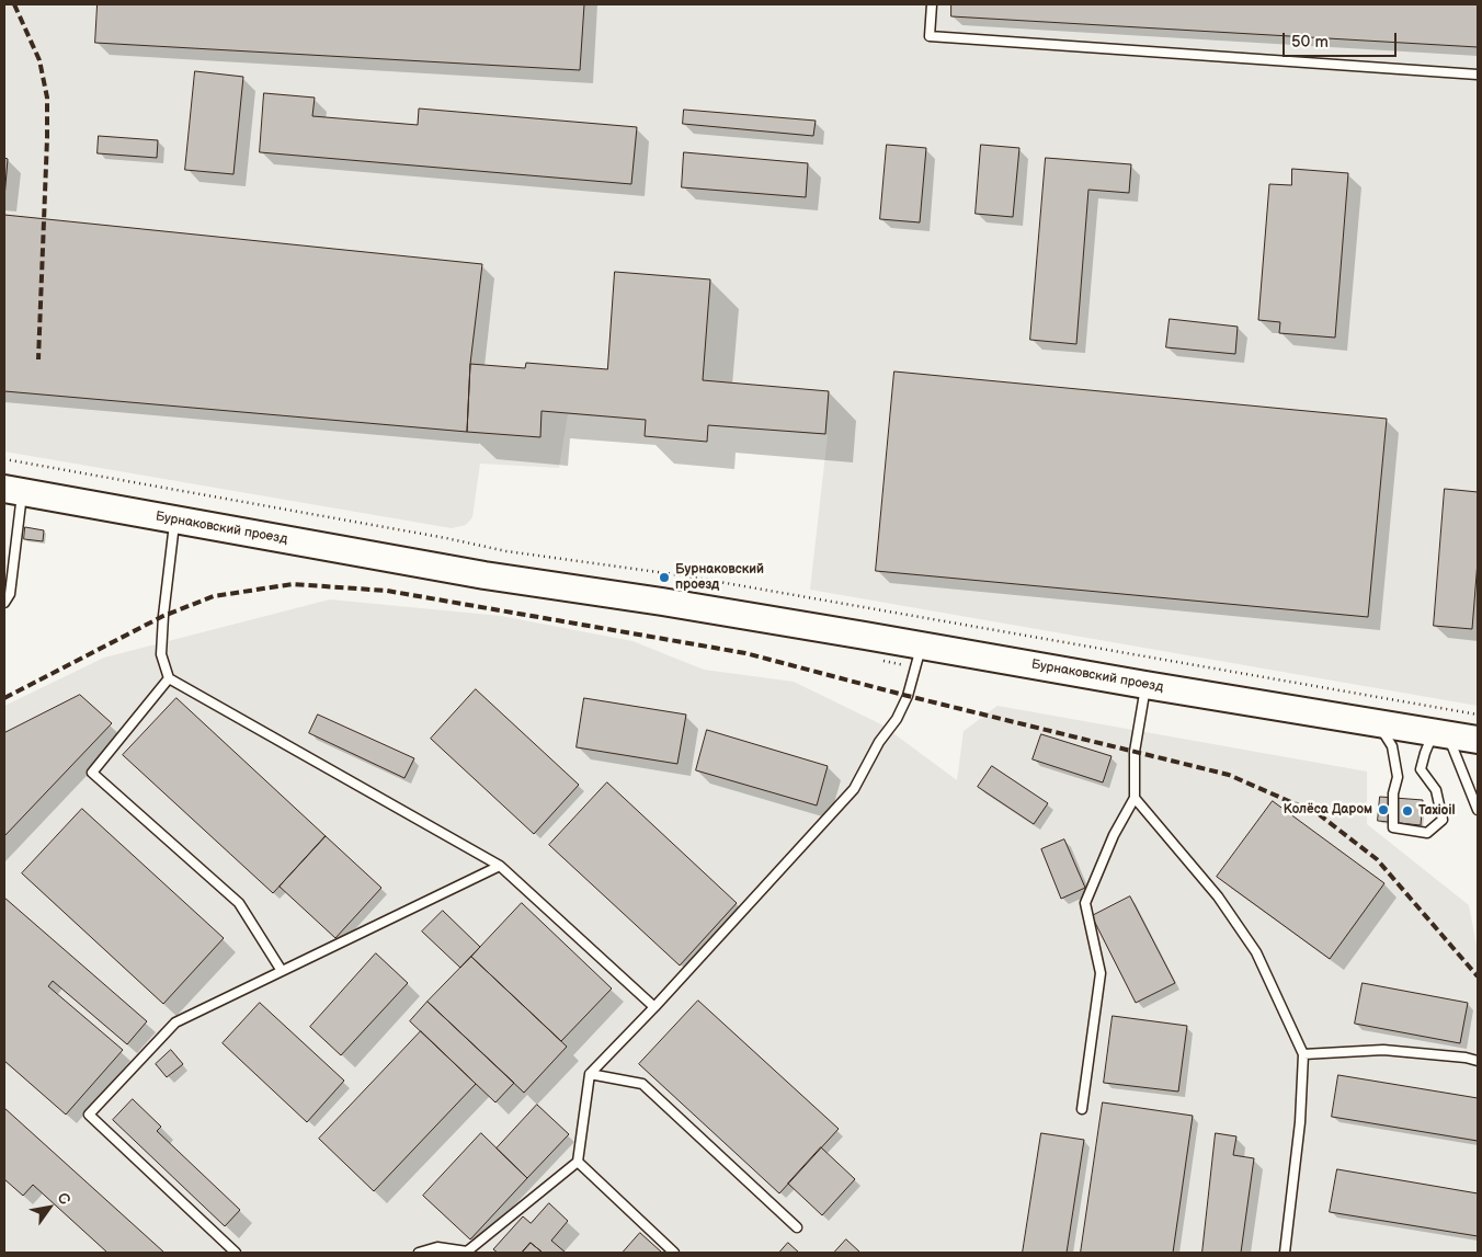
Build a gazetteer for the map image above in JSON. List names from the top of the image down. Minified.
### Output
{"streets":{"main road":["Бурнаковский проезд"]},"places":["Бурнаковский проезд","Колёса Даром","Taxioil"],"scale_bar":"50 m","north":"top right"}
